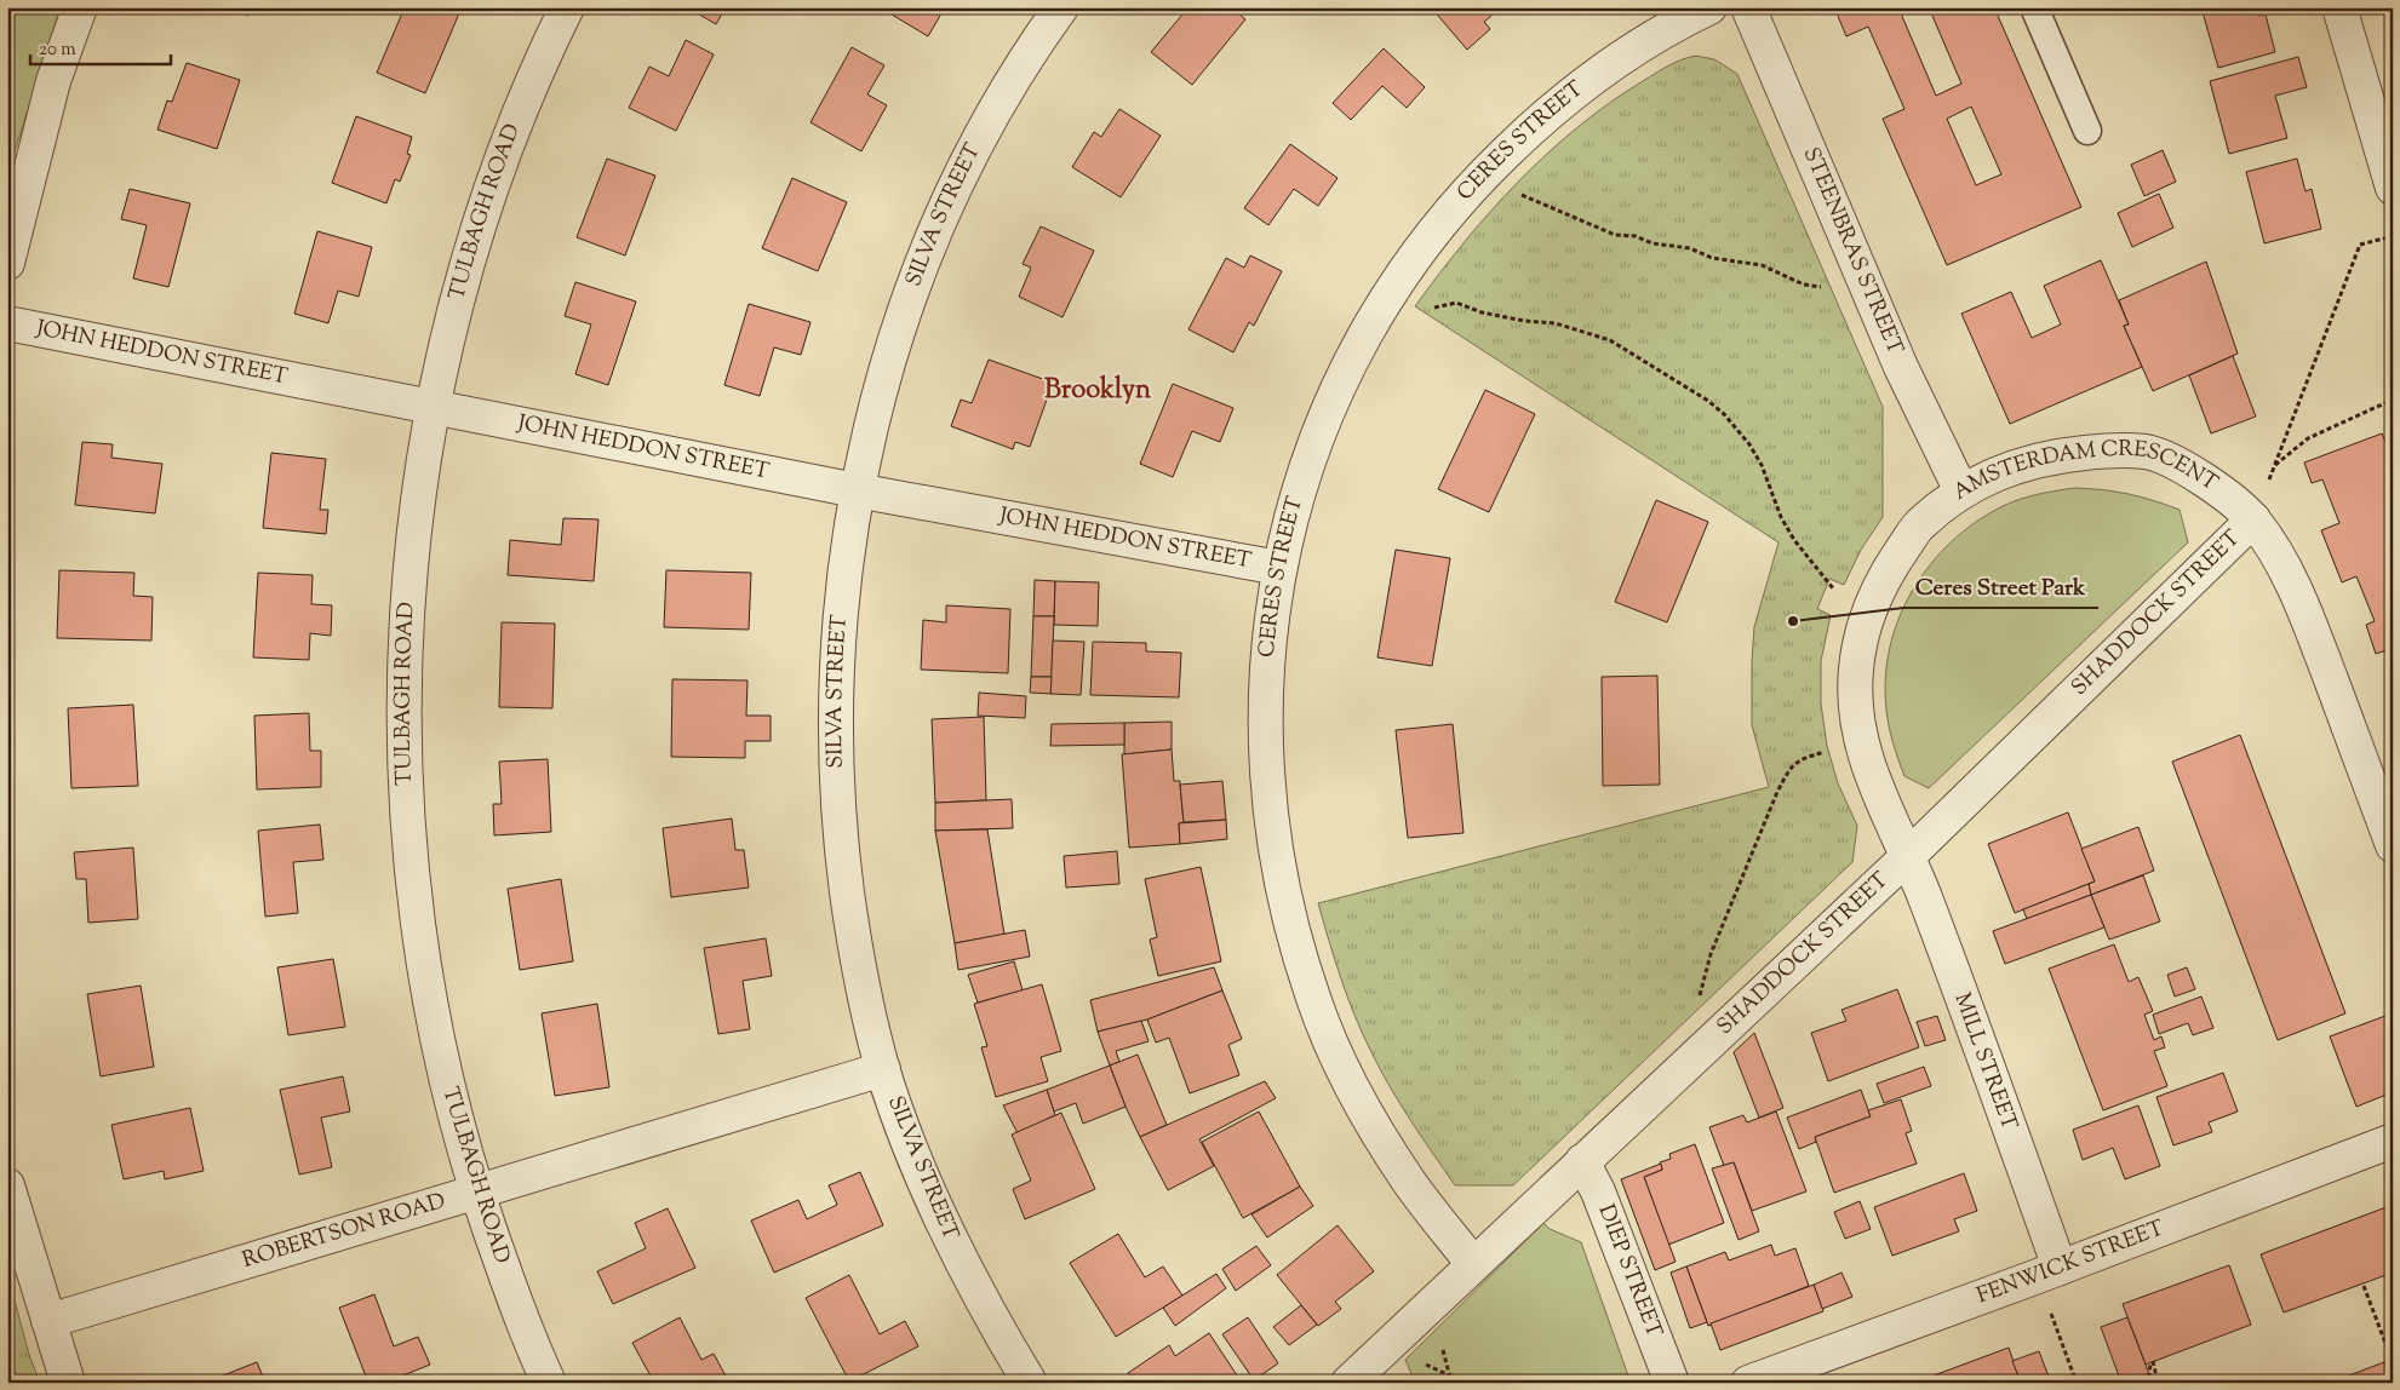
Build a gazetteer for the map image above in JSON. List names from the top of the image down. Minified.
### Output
{"streets":{"street":["CERES STREET","TULBAGH ROAD","SILVA STREET","STEENBRAS STREET","JOHN HEDDON STREET","AMSTERDAM CRESCENT","SHADDOCK STREET","MILL STREET","ROBERTSON ROAD","FENWICK STREET","DIEP STREET"]},"crossings":[["CERES STREET","JOHN HEDDON STREET"],["CERES STREET","SHADDOCK STREET"],["TULBAGH ROAD","JOHN HEDDON STREET"],["TULBAGH ROAD","ROBERTSON ROAD"],["SILVA STREET","JOHN HEDDON STREET"],["SILVA STREET","ROBERTSON ROAD"],["STEENBRAS STREET","AMSTERDAM CRESCENT"],["AMSTERDAM CRESCENT","SHADDOCK STREET"],["AMSTERDAM CRESCENT","MILL STREET"],["SHADDOCK STREET","MILL STREET"],["SHADDOCK STREET","DIEP STREET"],["MILL STREET","FENWICK STREET"]],"districts":["Brooklyn"],"places":["Ceres Street Park"],"scale_bar":"20 m"}
